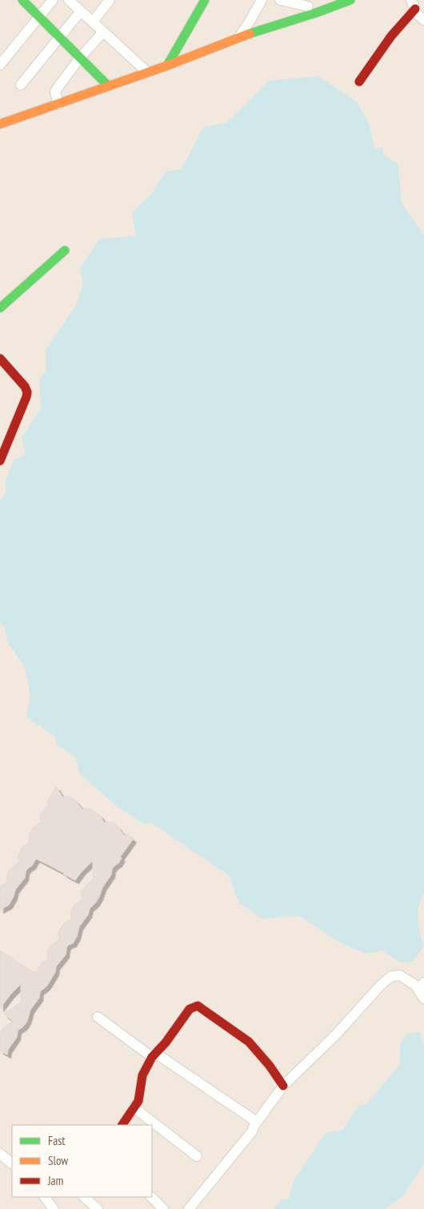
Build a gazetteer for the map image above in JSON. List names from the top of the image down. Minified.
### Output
{"legend":["Fast","Slow","Jam"]}
